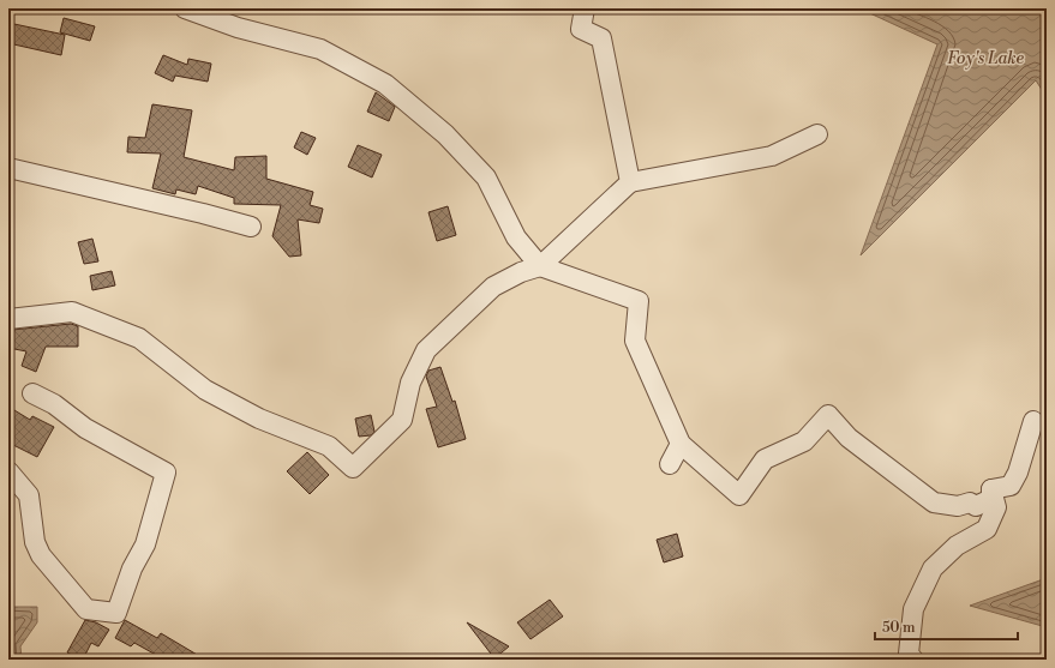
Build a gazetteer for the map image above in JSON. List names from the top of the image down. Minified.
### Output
{"water":["Foy's Lake"],"scale_bar":"50 m"}
